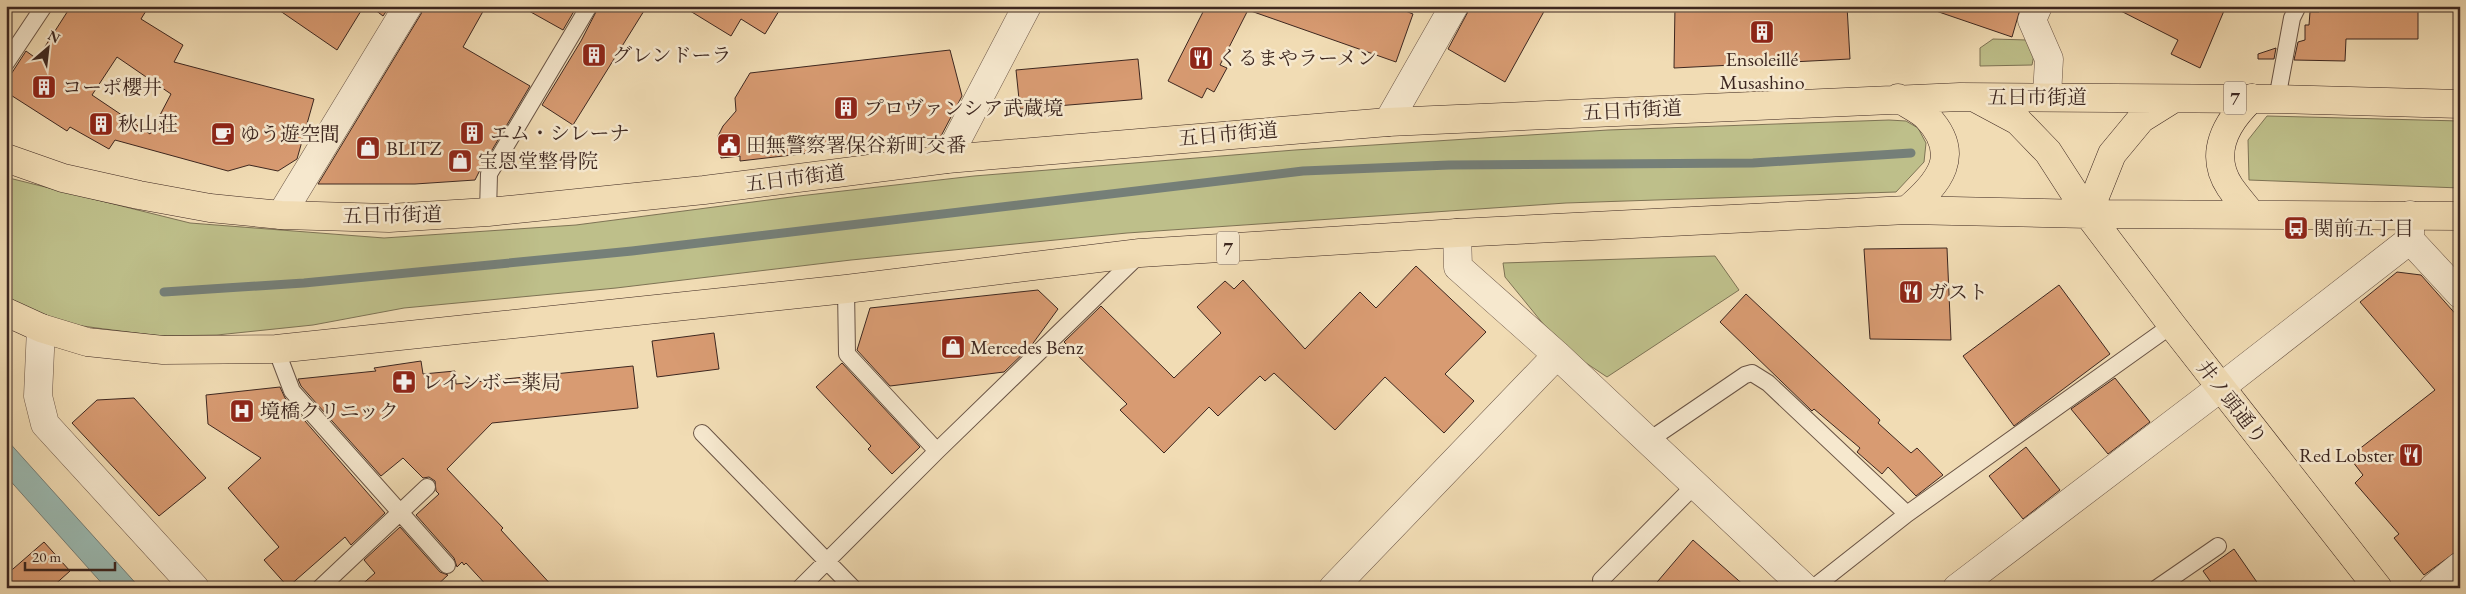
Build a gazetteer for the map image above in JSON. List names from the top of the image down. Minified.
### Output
{"streets":{"main road":["五日市街道","7","井ノ頭通り"]},"crossings":[["五日市街道","7"],["7","井ノ頭通り"]],"places":{"building":["Ensoleillé Musashino","グレンドーラ","コーポ櫻井","プロヴァンシア武蔵境","秋山荘","エム・シレーナ"],"restaurant":["くるまやラーメン","ガスト","Red Lobster"],"cafe":["ゆう遊空間"],"public building":["田無警察署保谷新町交番"],"shop":["BLITZ","宝恩堂整骨院","Mercedes Benz"],"bus stop":["関前五丁目"],"pharmacy":["レインボー薬局"],"hospital":["境橋クリニック"]},"scale_bar":"20 m","north":"top right"}
